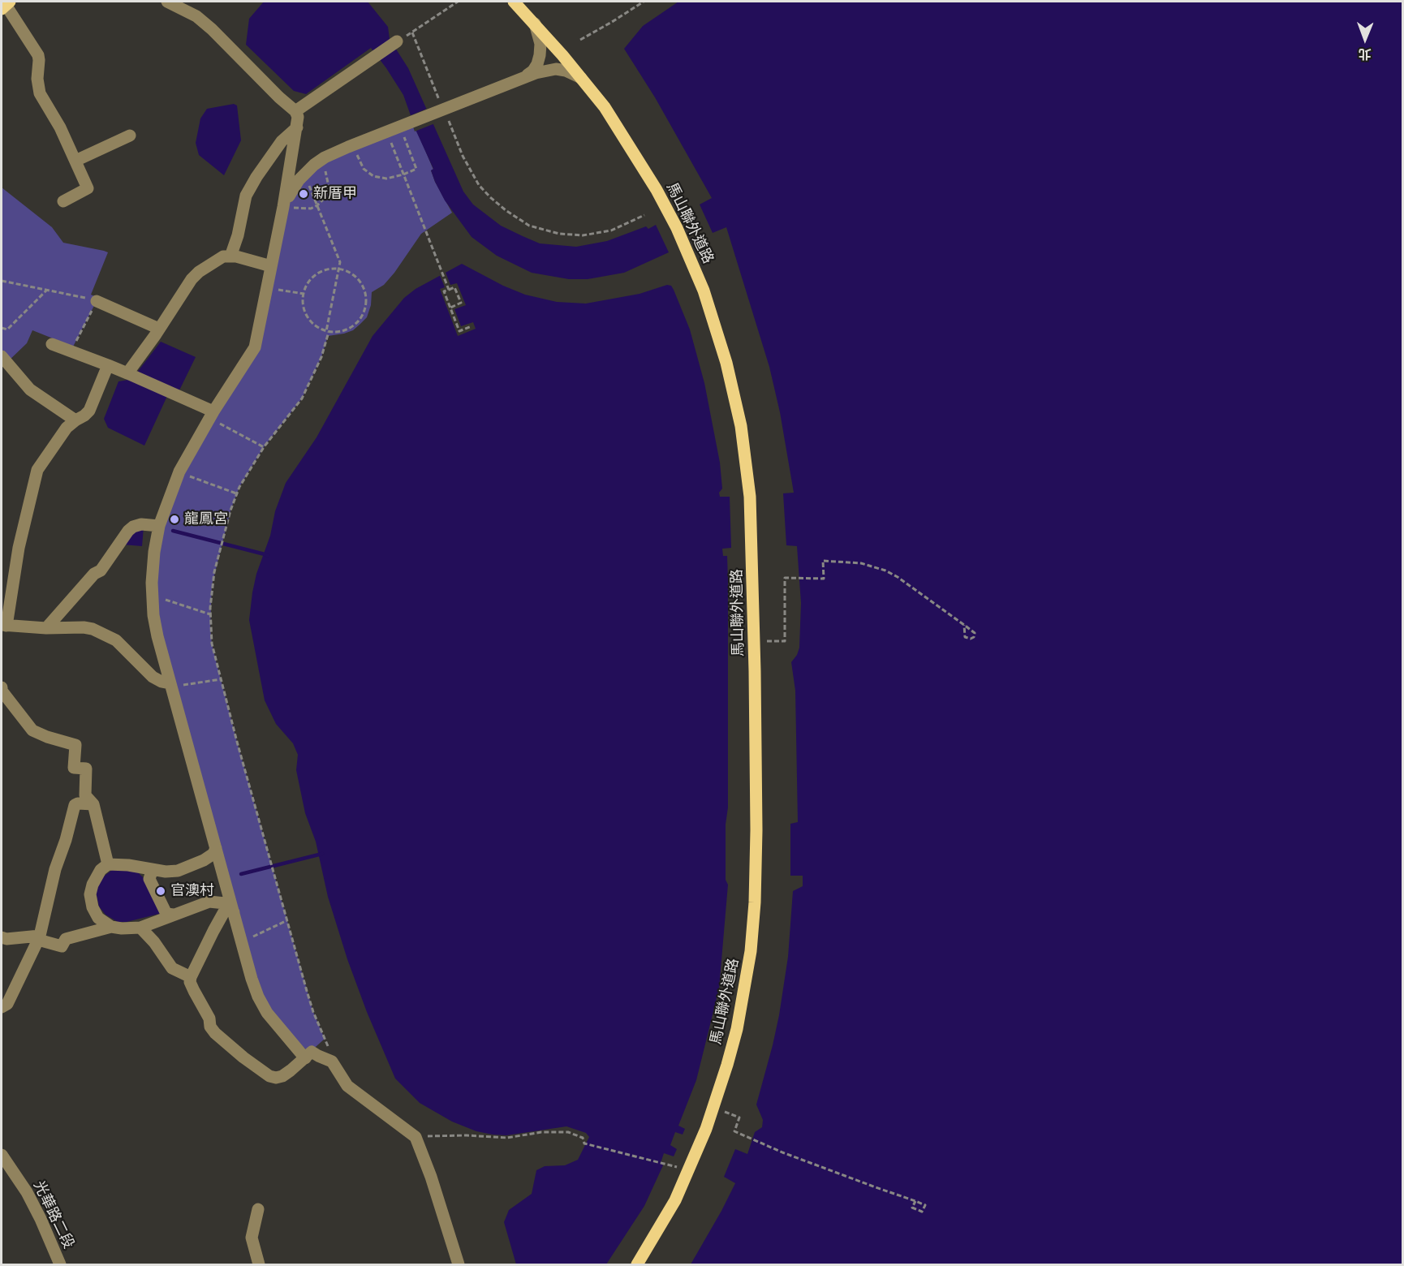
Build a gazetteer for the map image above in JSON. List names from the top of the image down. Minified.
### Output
{"streets":{"main road":["馬山聯外道路"],"street":["光華路二段"]},"places":["新厝甲","龍鳳宮","官澳村"],"north":"bottom"}
